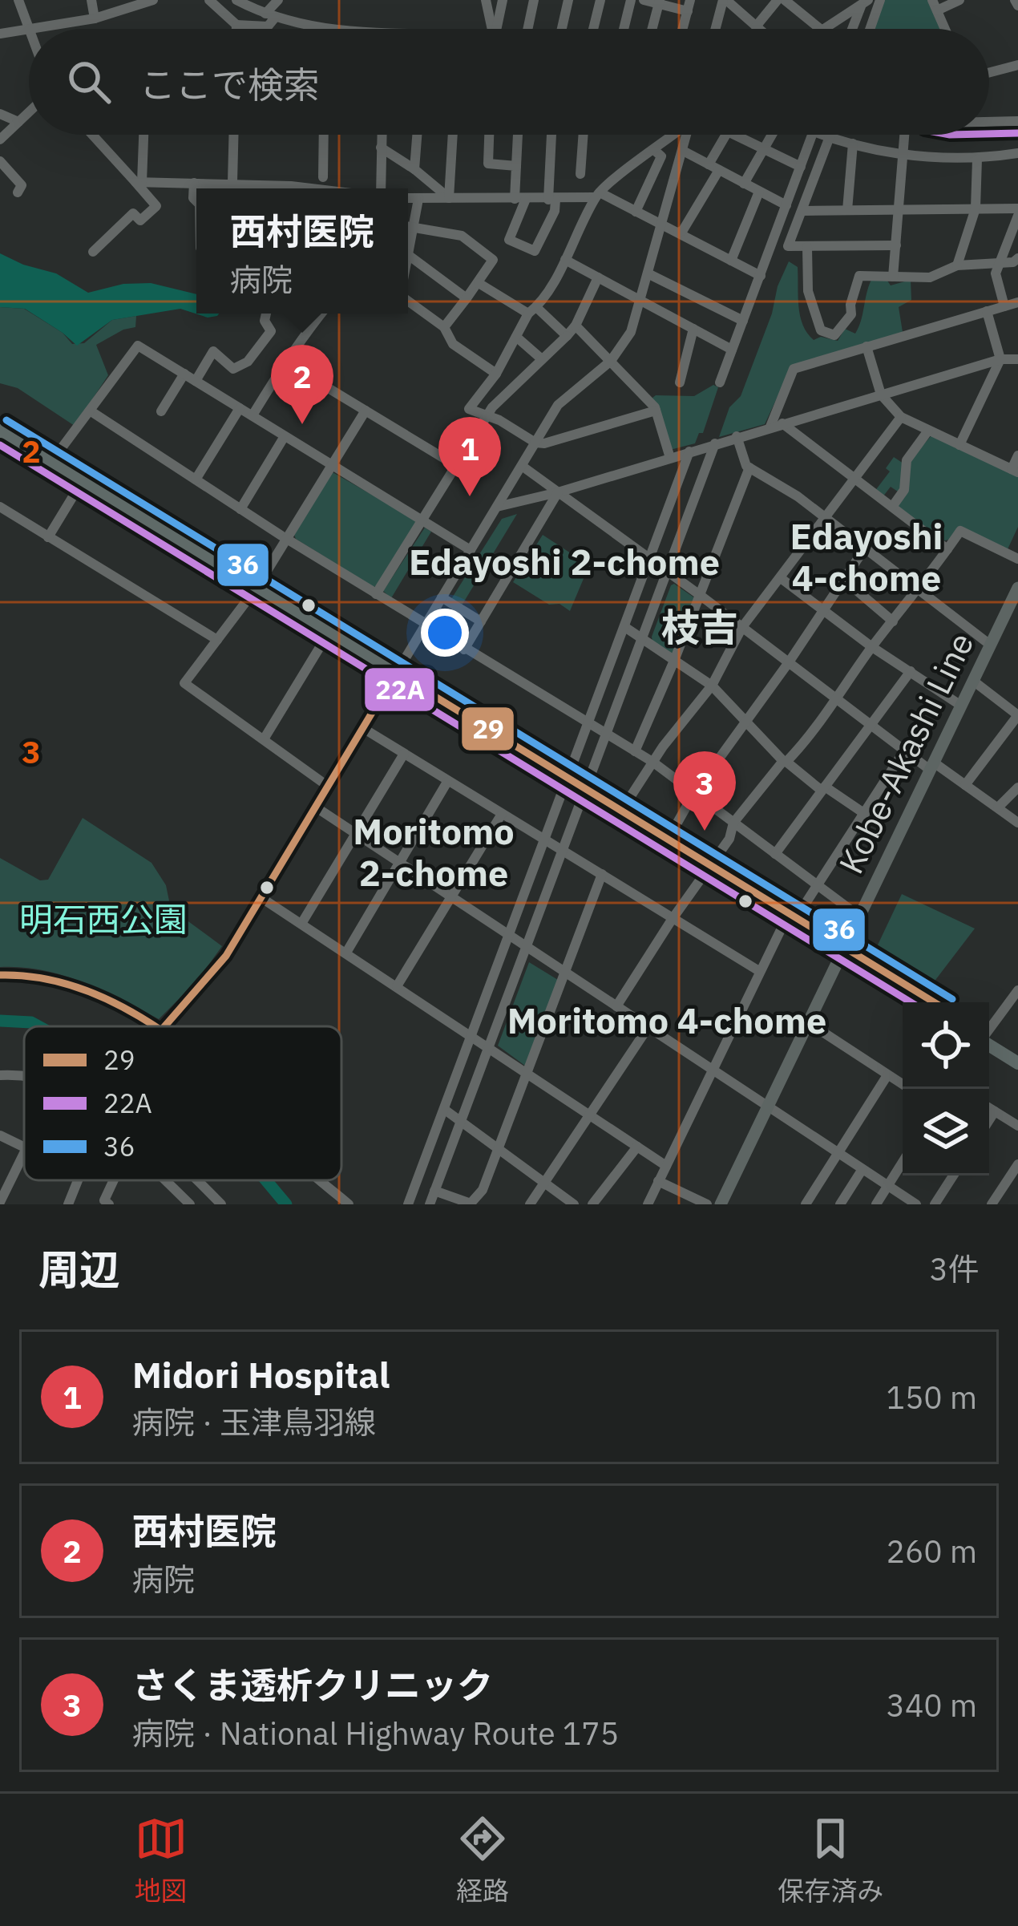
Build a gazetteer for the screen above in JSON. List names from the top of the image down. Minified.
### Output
{"streets":{"main road":["Kobe-Akashi Line"]},"districts":["Edayoshi 4-chome","Edayoshi 2-chome","枝吉","Moritomo 2-chome","Moritomo 4-chome"],"parks":["明石西公園"],"lines":["transit line 22A","transit line 36","transit line 29"],"legend":["29","22A","36"],"page":{"search":"ここで検索","popup":["西村医院","病院"],"pins":["2","1","3"],"heading":["周辺","3件"],"list":[{"mark":"1","name":"Midori Hospital","note":"病院 · 玉津鳥羽線","value":"150 m"},{"mark":"2","name":"西村医院","note":"病院","value":"260 m"},{"mark":"3","name":"さくま透析クリニック","note":"病院 · National Highway Route 175","value":"340 m"}],"nav":["地図","経路","保存済み"]},"grid":{"rows":["2","3"]}}
